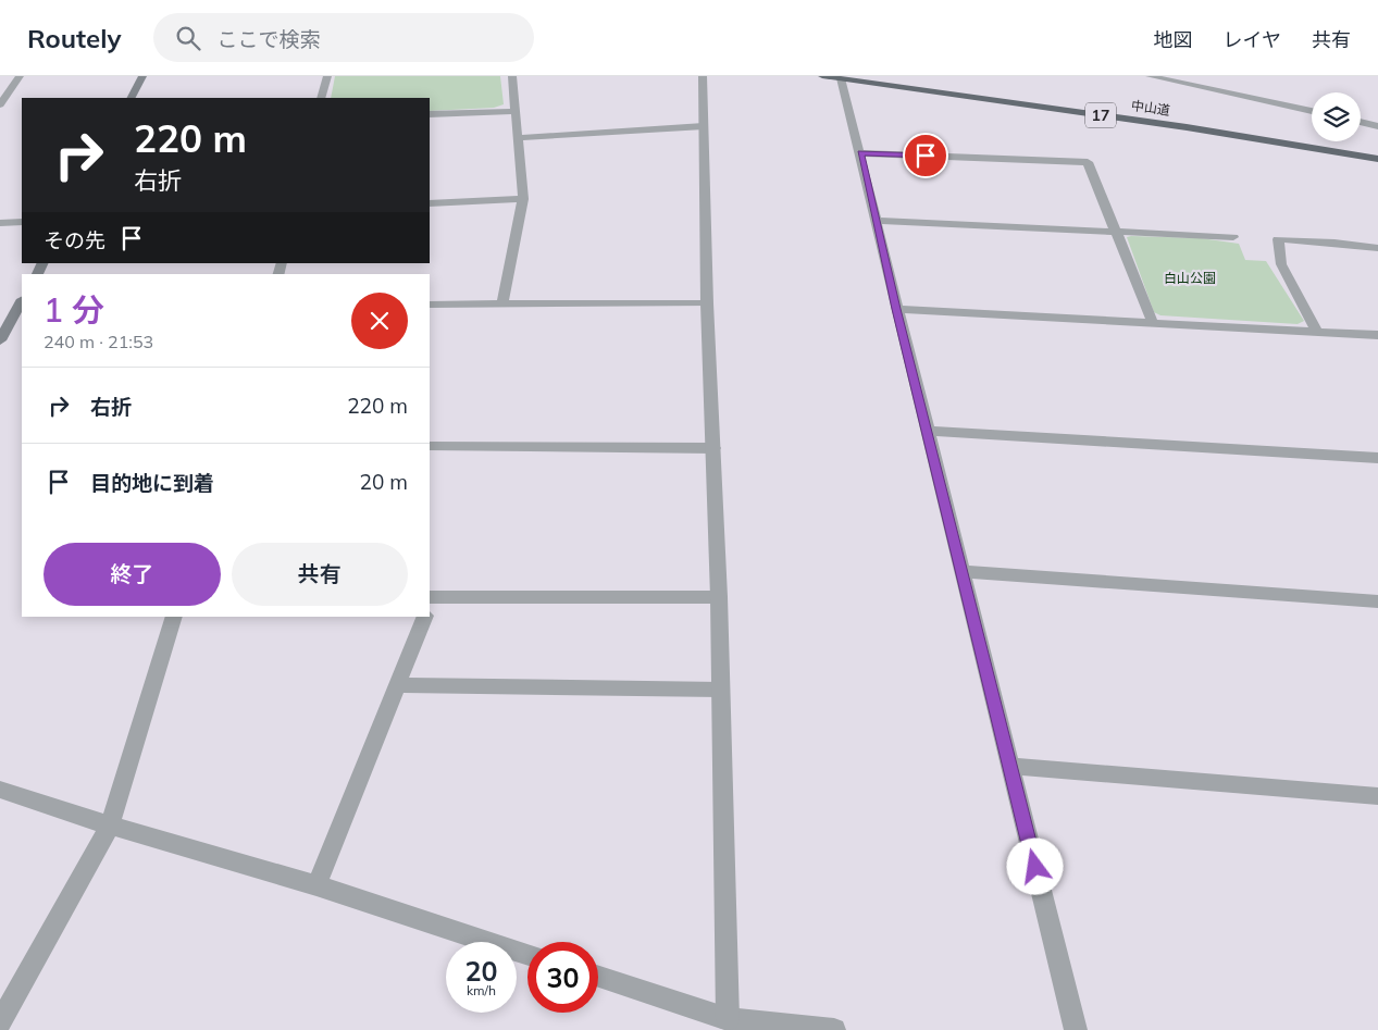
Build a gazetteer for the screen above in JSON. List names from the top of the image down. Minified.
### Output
{"streets":{"highway":["中山道","17"]},"parks":["白山公園"],"page":{"header":"Routely","search":"ここで検索","nav":["地図","レイヤ","共有"],"turn":["220 m","右折"],"then":"その先","heading":["1 分","240 m · 21:53"],"list":[{"name":"右折","value":"220 m"},{"name":"目的地に到着","value":"20 m"}],"buttons":["終了","共有"],"speed":"20 km/h","limit":"30"}}
